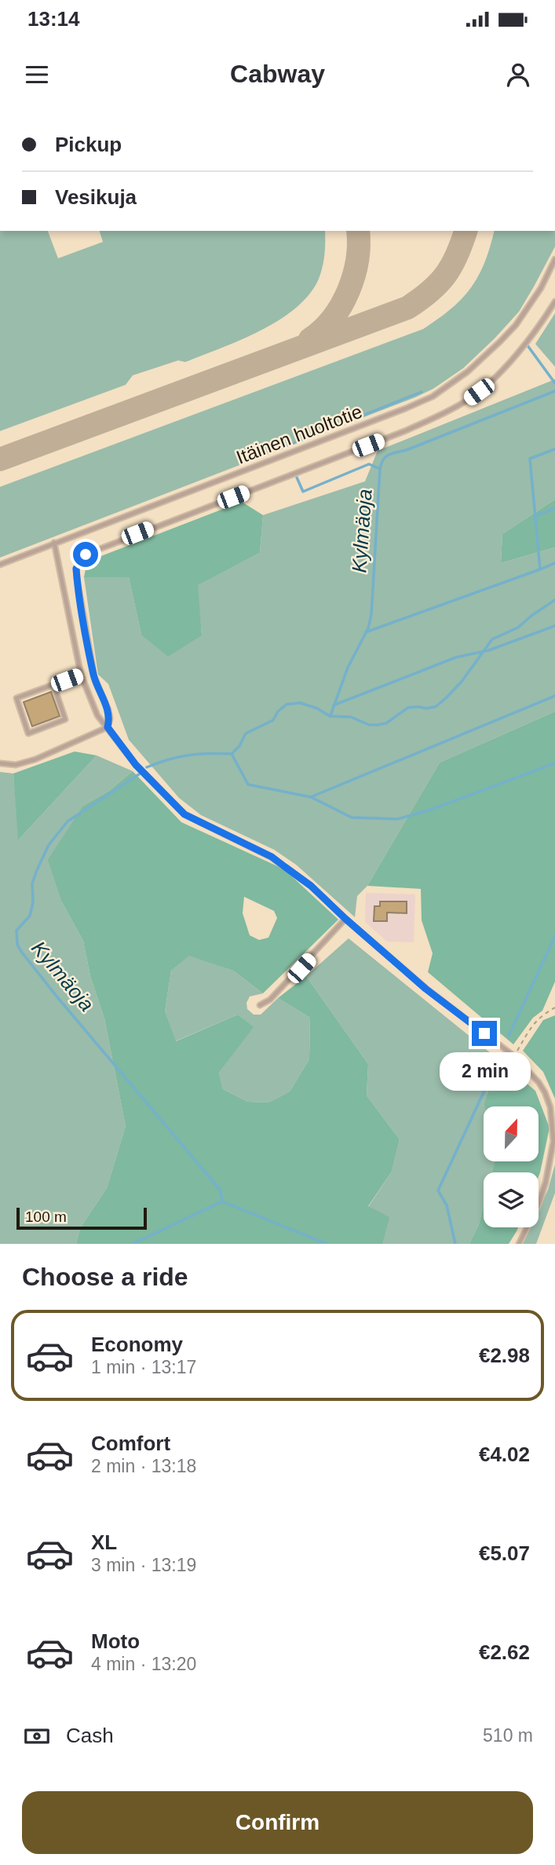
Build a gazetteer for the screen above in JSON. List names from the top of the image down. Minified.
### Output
{"streets":{"lane":["Itäinen huoltotie"]},"water":["Kylmäoja"],"scale_bar":"100 m","north":"top","page":{"status":"13:14","header":"Cabway","banner":["Pickup","Vesikuja"],"bubble":"2 min","scale":"100 m","heading":"Choose a ride","list":[{"name":"Economy","note":"1 min · 13:17","value":"€2.98"},{"name":"Comfort","note":"2 min · 13:18","value":"€4.02"},{"name":"XL","note":"3 min · 13:19","value":"€5.07"},{"name":"Moto","note":"4 min · 13:20","value":"€2.62"}],"pay":["Cash","510 m"],"buttons":"Confirm"}}
